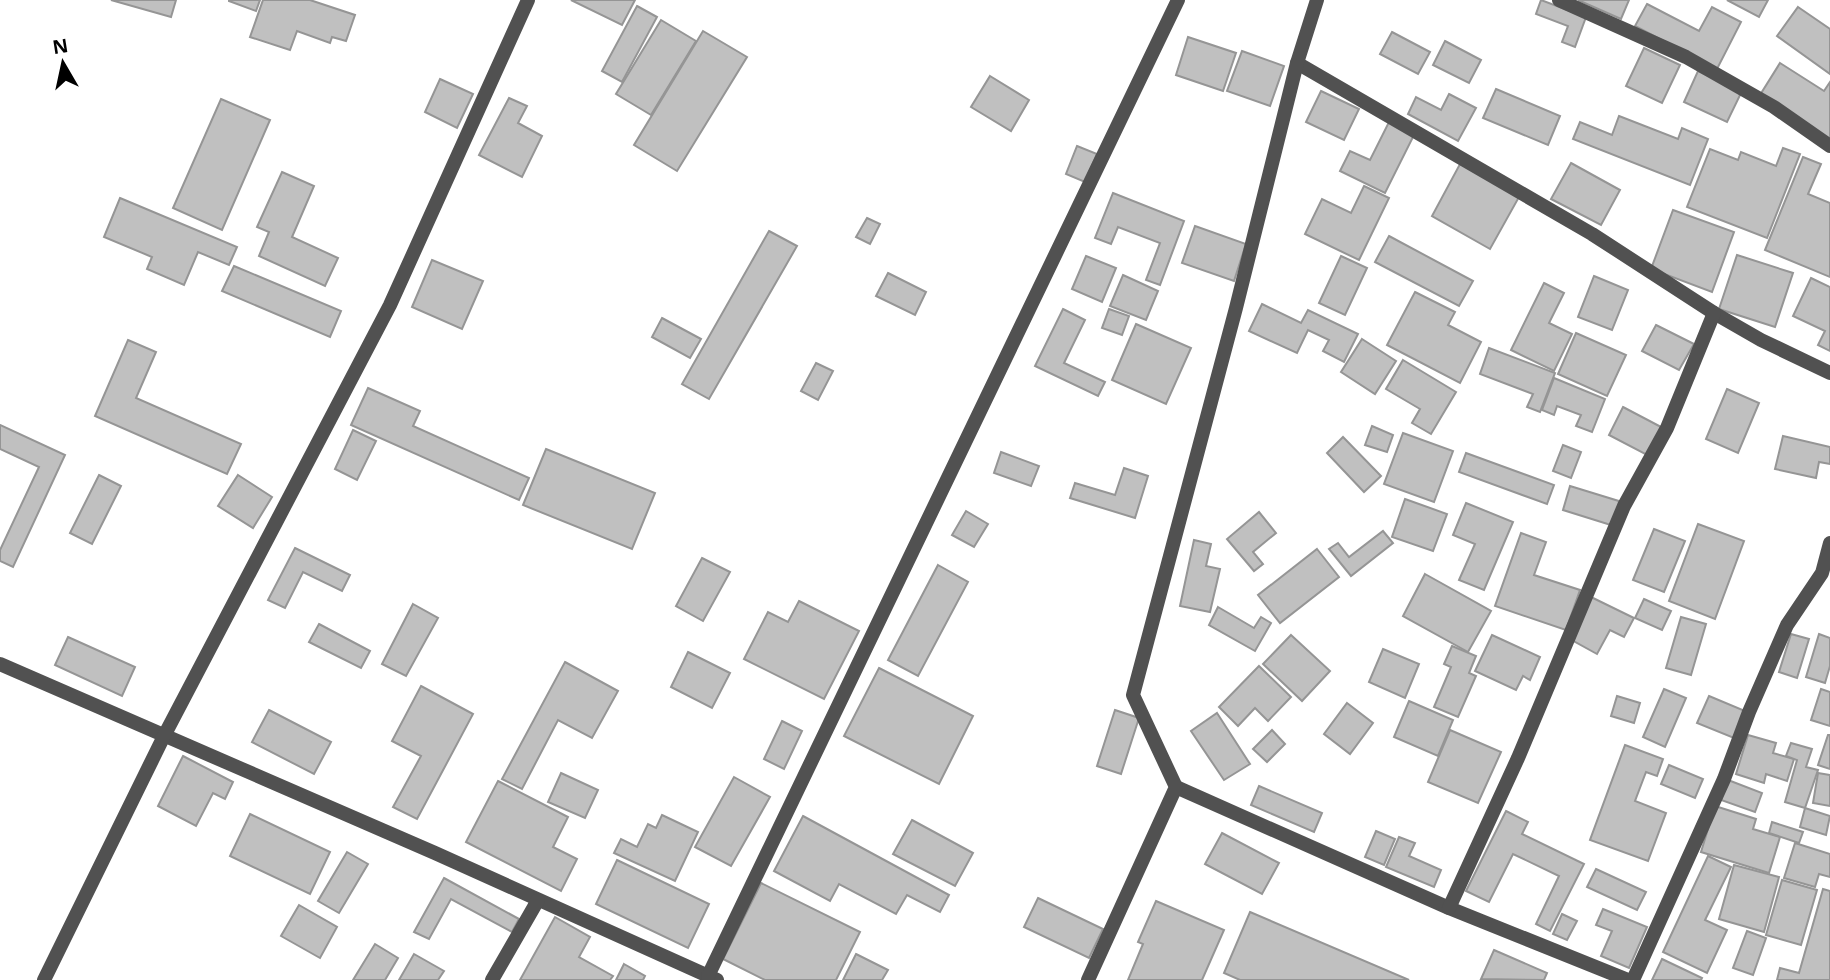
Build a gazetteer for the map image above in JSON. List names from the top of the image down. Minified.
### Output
{"north":"top"}
